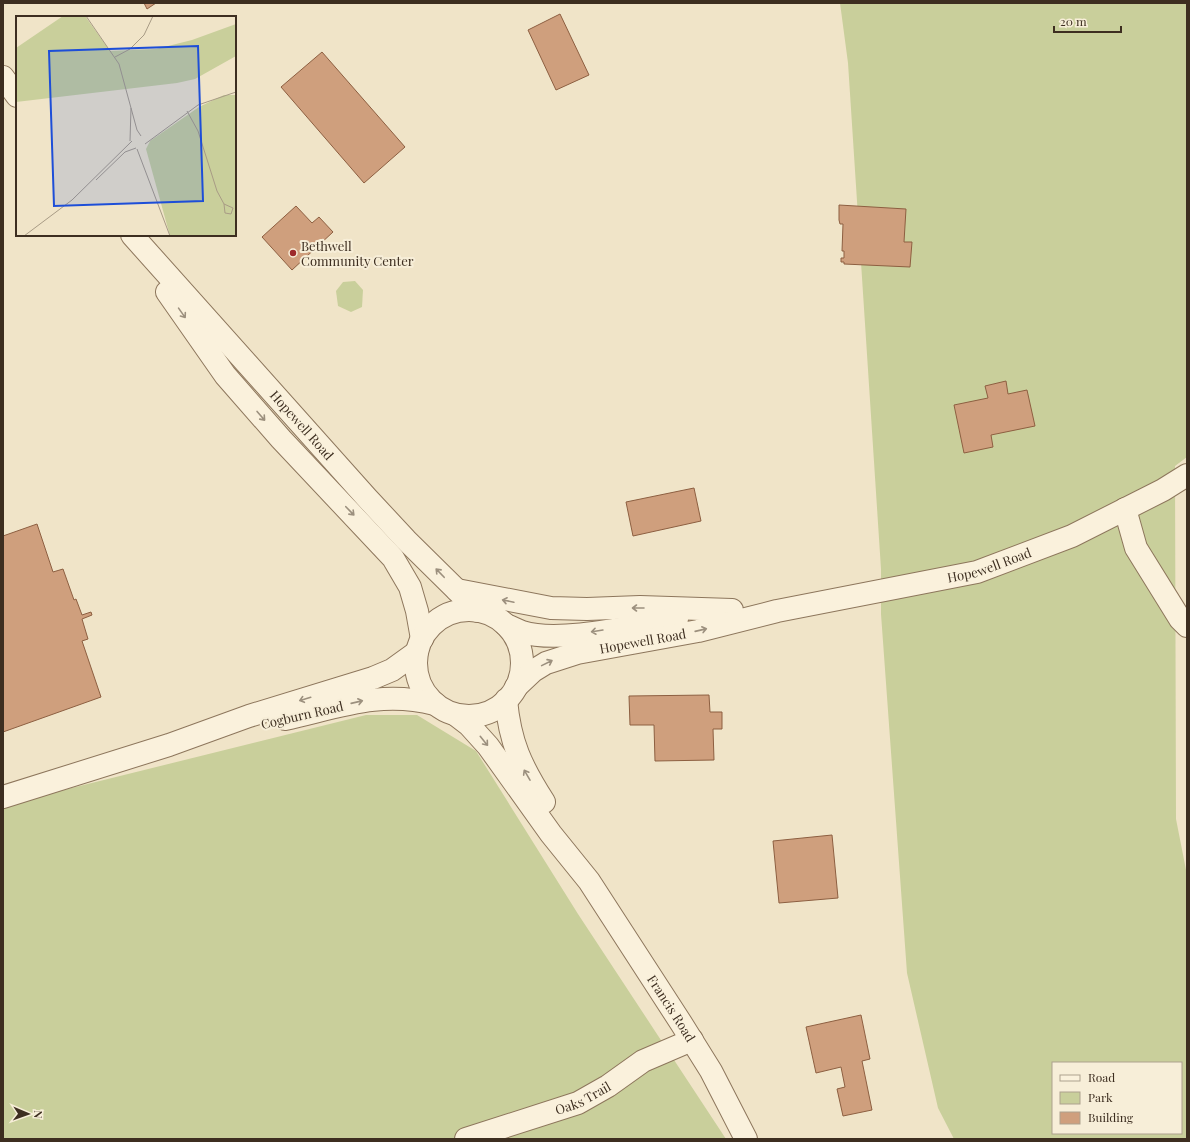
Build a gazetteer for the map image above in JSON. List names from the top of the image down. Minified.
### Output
{"streets":{"street":["Hopewell Road","Cogburn Road","Francis Road","Oaks Trail"]},"crossings":[["Hopewell Road","Cogburn Road"],["Hopewell Road","Francis Road"],["Cogburn Road","Francis Road"],["Francis Road","Oaks Trail"]],"places":["Bethwell Community Center"],"legend":["Road","Park","Building"],"scale_bar":"20 m","north":"right"}
